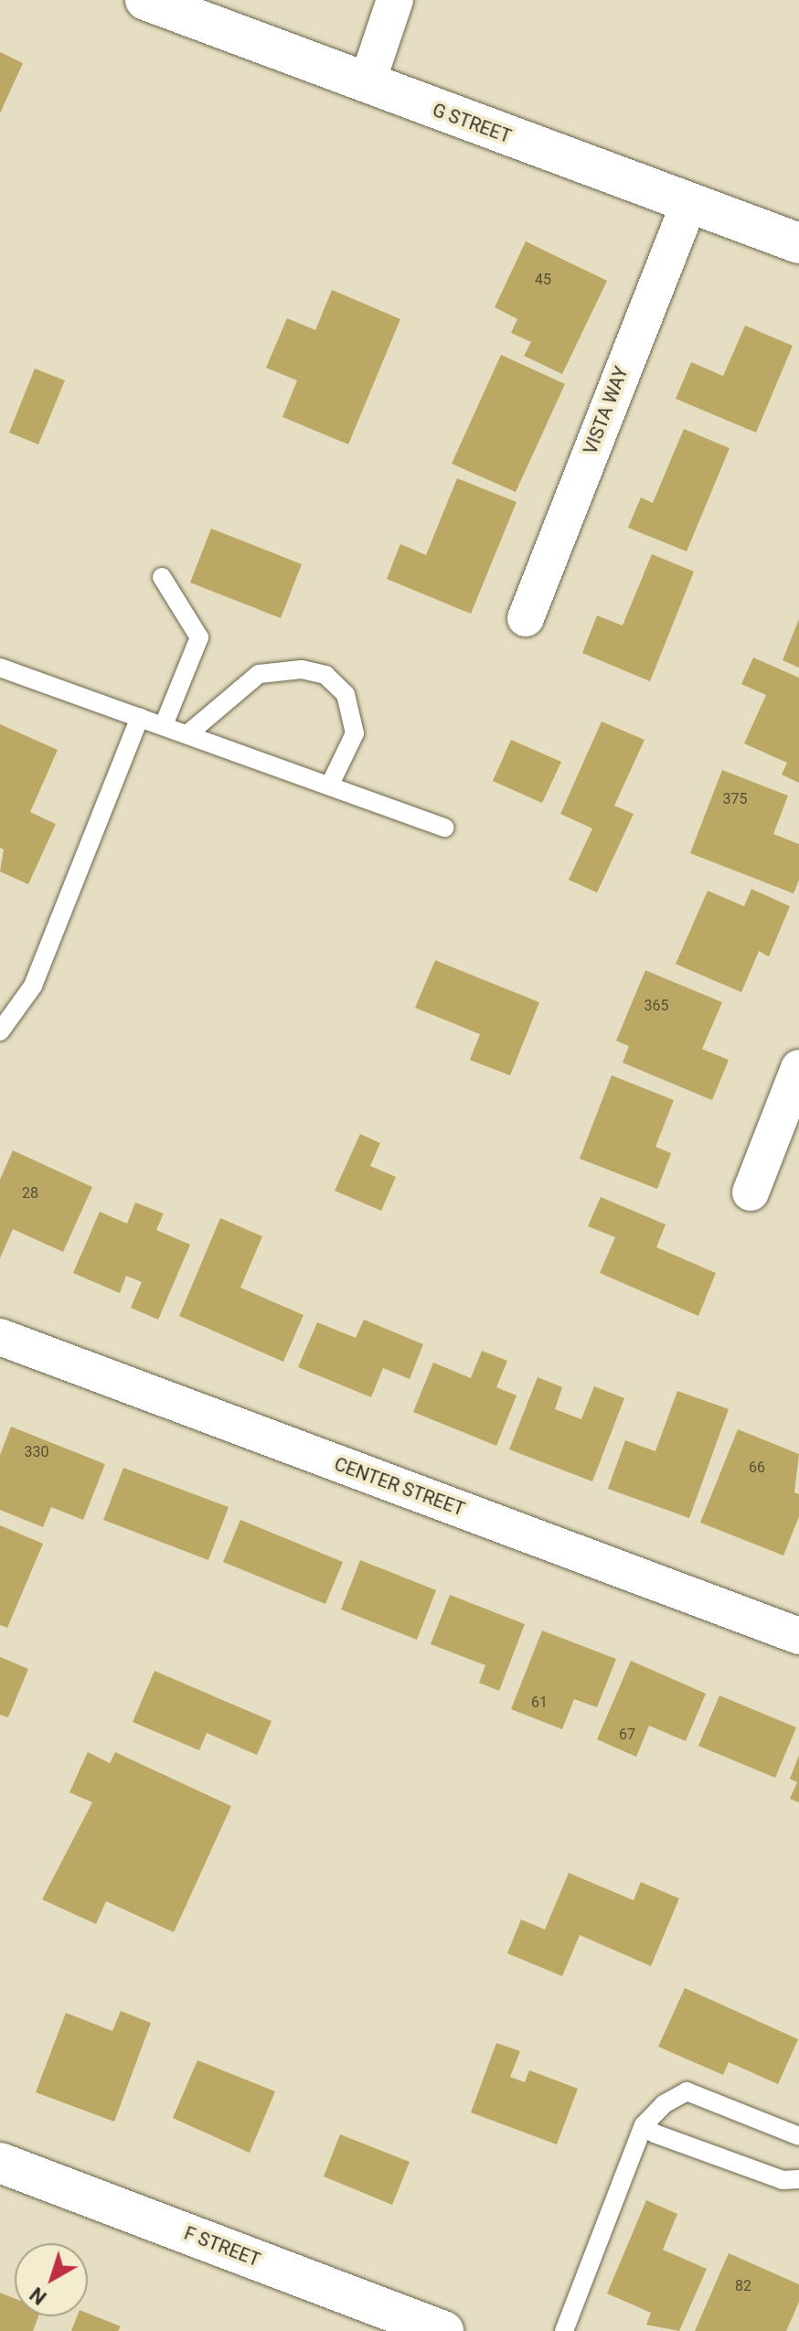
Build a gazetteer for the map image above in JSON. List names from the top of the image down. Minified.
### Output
{"streets":{"street":["G STREET","VISTA WAY","CENTER STREET","F STREET"]},"crossings":[["G STREET","VISTA WAY"]],"house_numbers":["45","375","365","28","330","66","61","67","82"],"north":"bottom left"}
